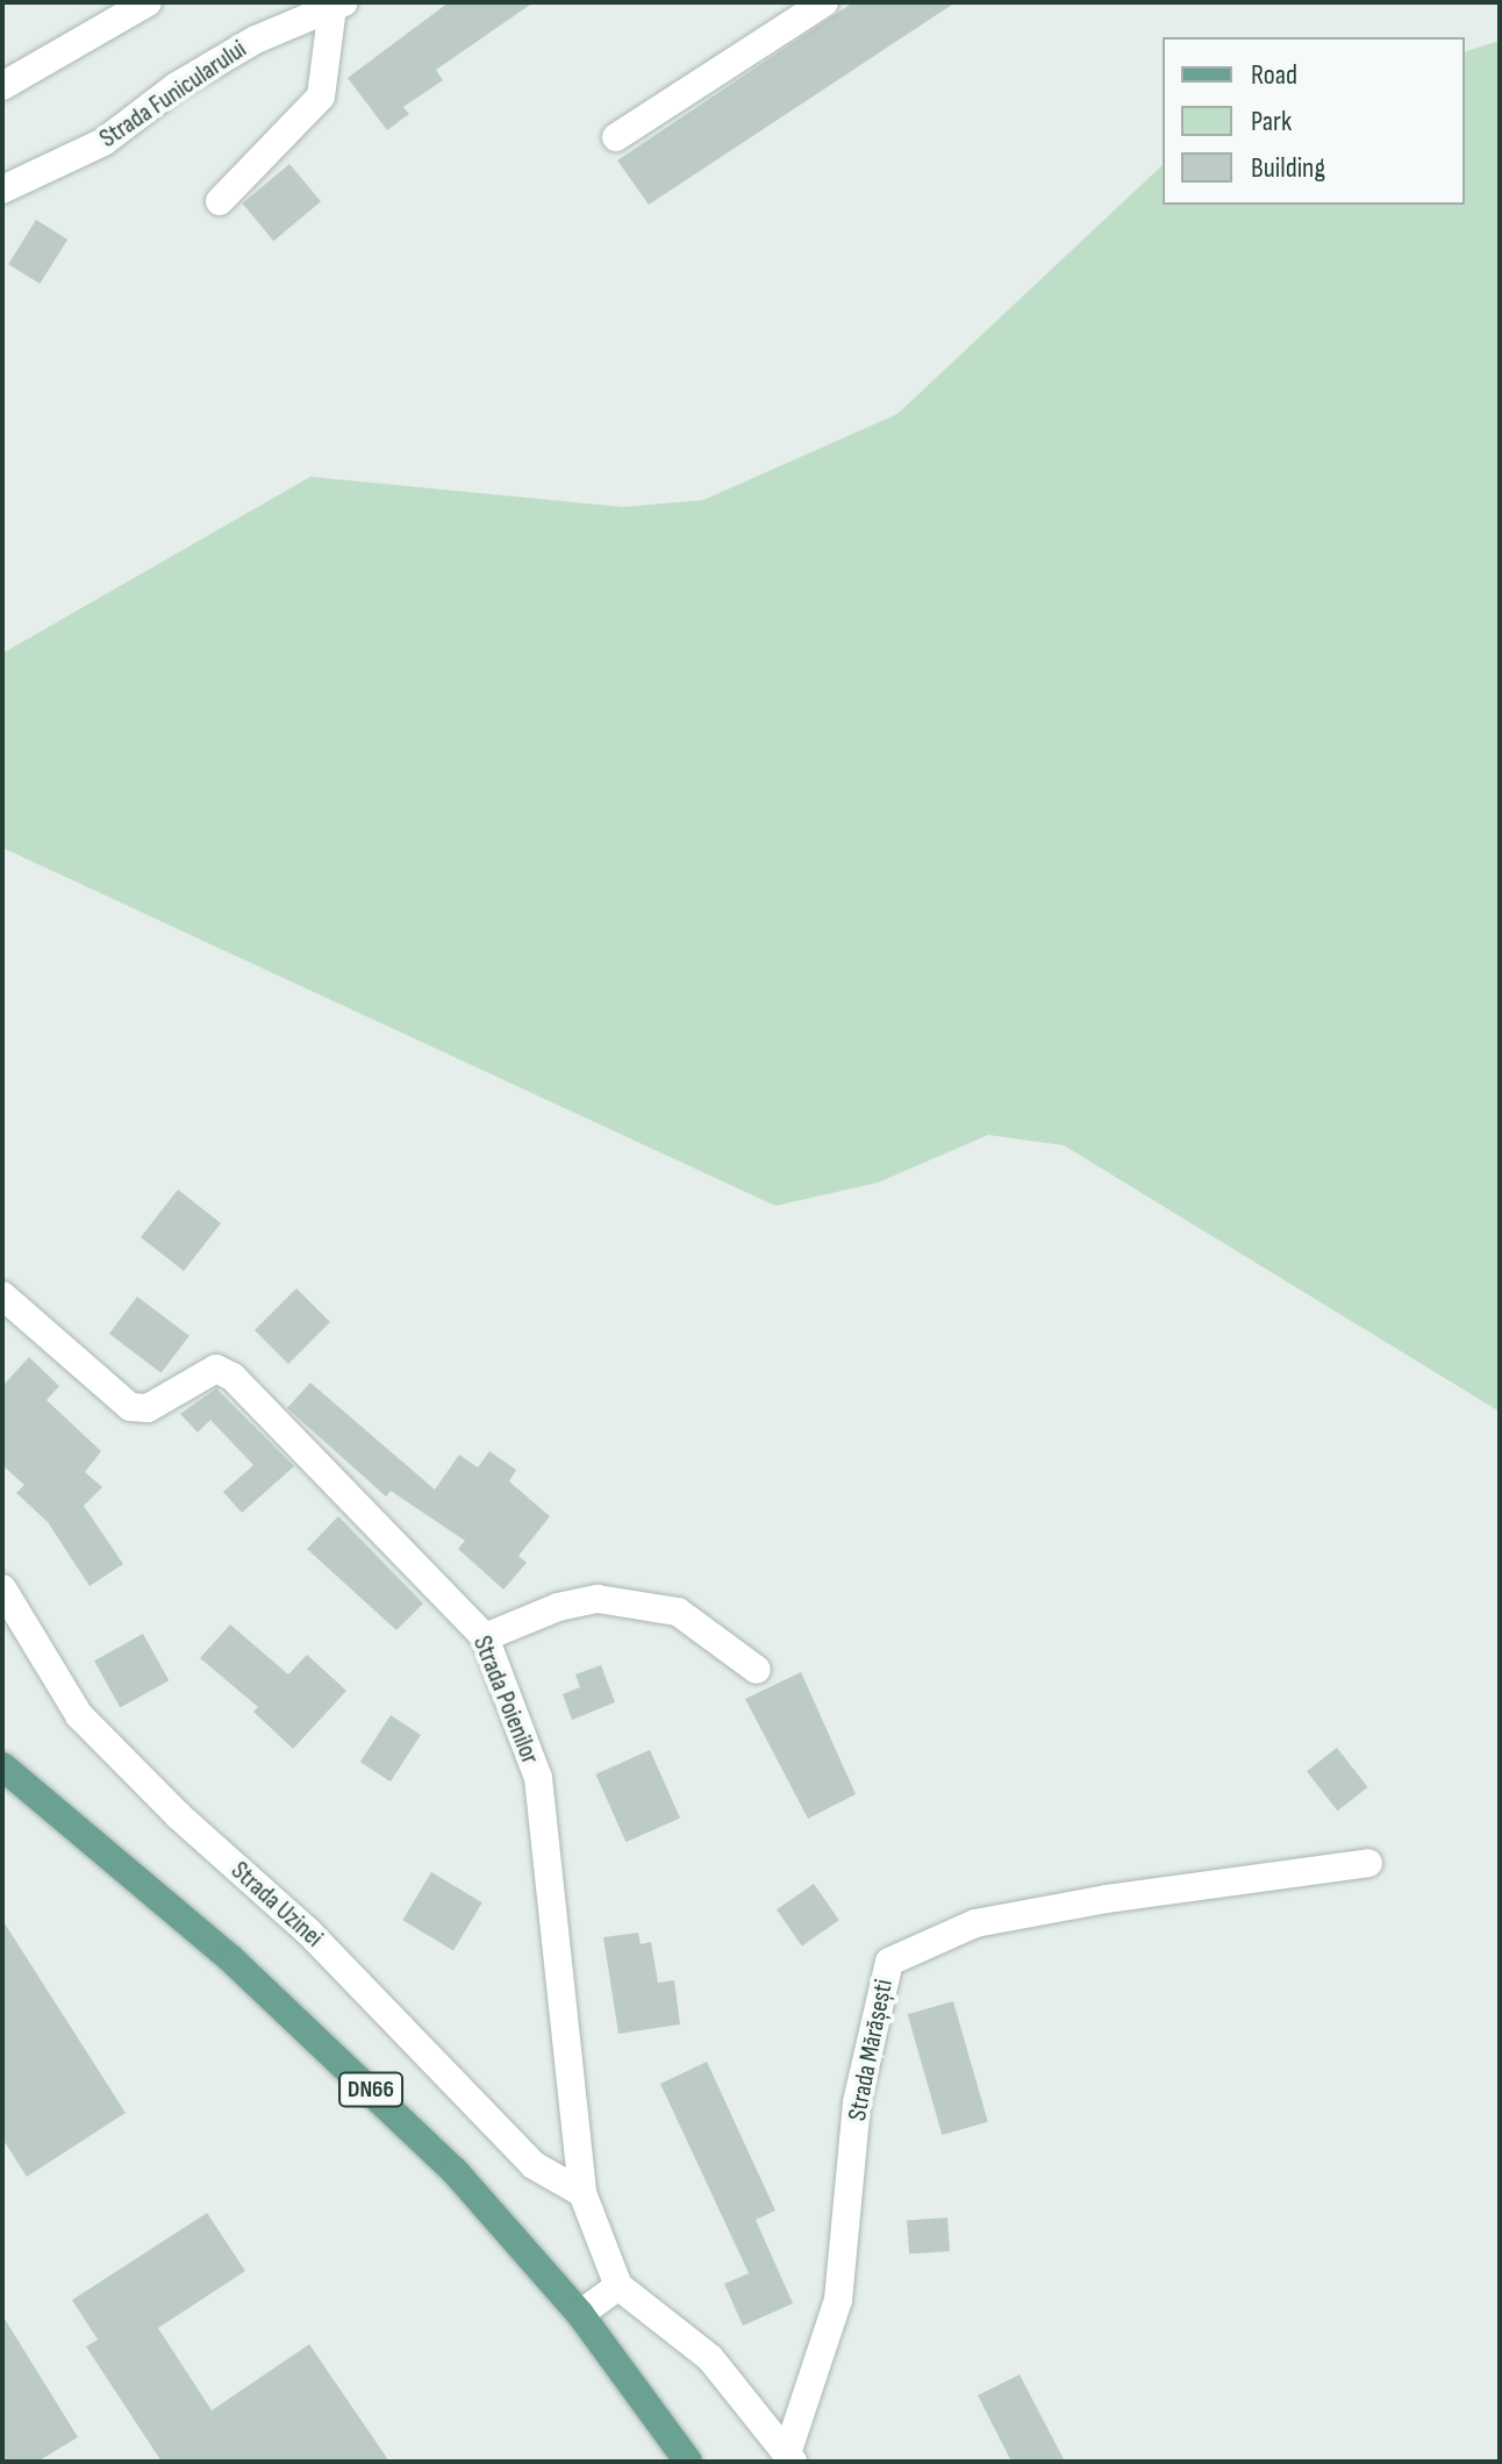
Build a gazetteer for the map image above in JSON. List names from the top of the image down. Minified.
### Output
{"streets":{"main road":["DN66"],"street":["Strada Funicularului","Strada Poienilor","Strada Uzinei","Strada Mărășești"]},"crossings":[["Strada Poienilor","Strada Uzinei"]],"legend":["Road","Park","Building"]}
